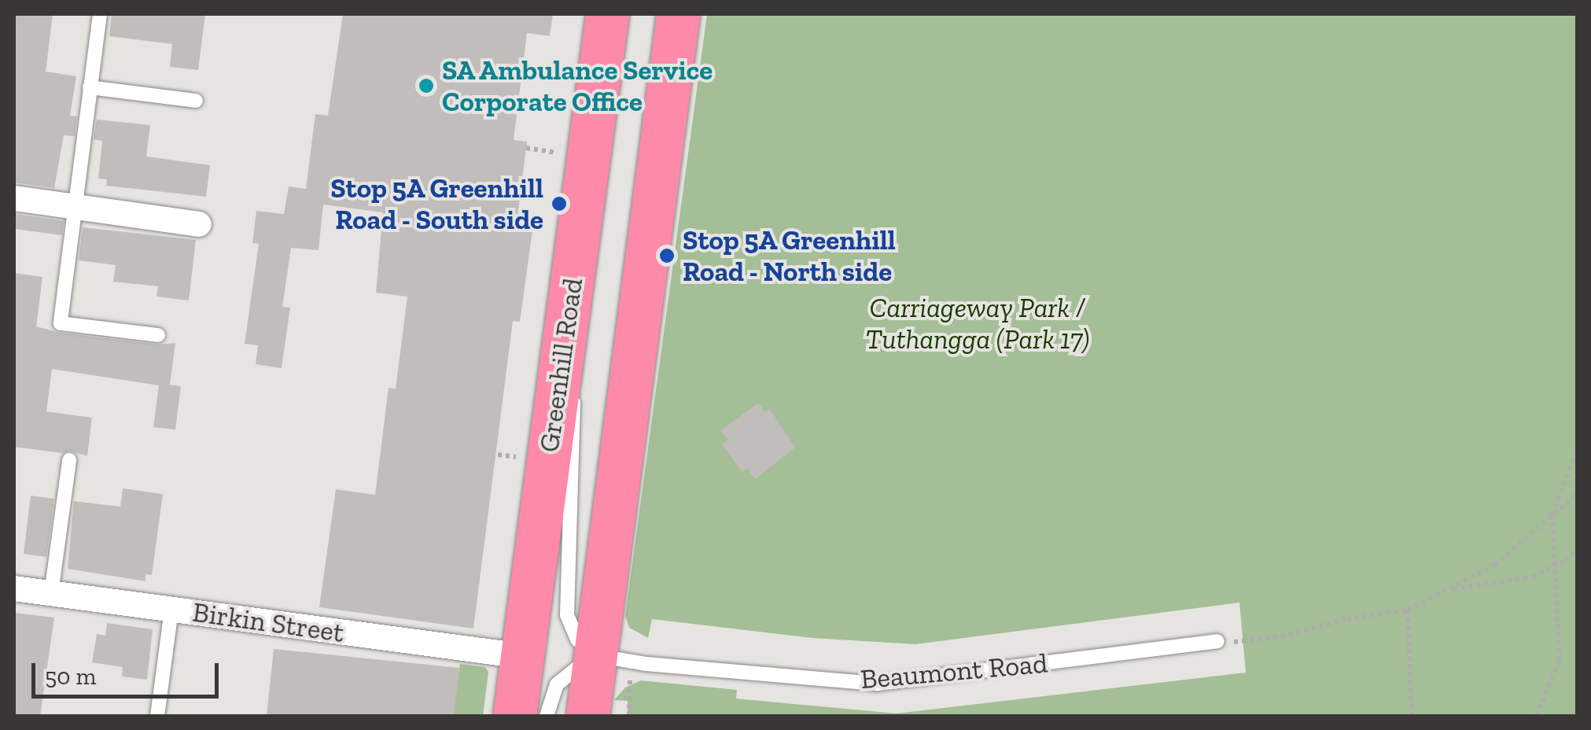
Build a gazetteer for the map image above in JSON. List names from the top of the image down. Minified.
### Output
{"streets":{"highway":["Greenhill Road"],"street":["Birkin Street"],"lane":["Beaumont Road"]},"crossings":[["Greenhill Road","Birkin Street"]],"parks":["Carriageway Park / Tuthangga (Park 17)"],"places":["SA Ambulance Service Corporate Office","Stop 5A Greenhill Road - South side","Stop 5A Greenhill Road - North side"],"scale_bar":"50 m"}
